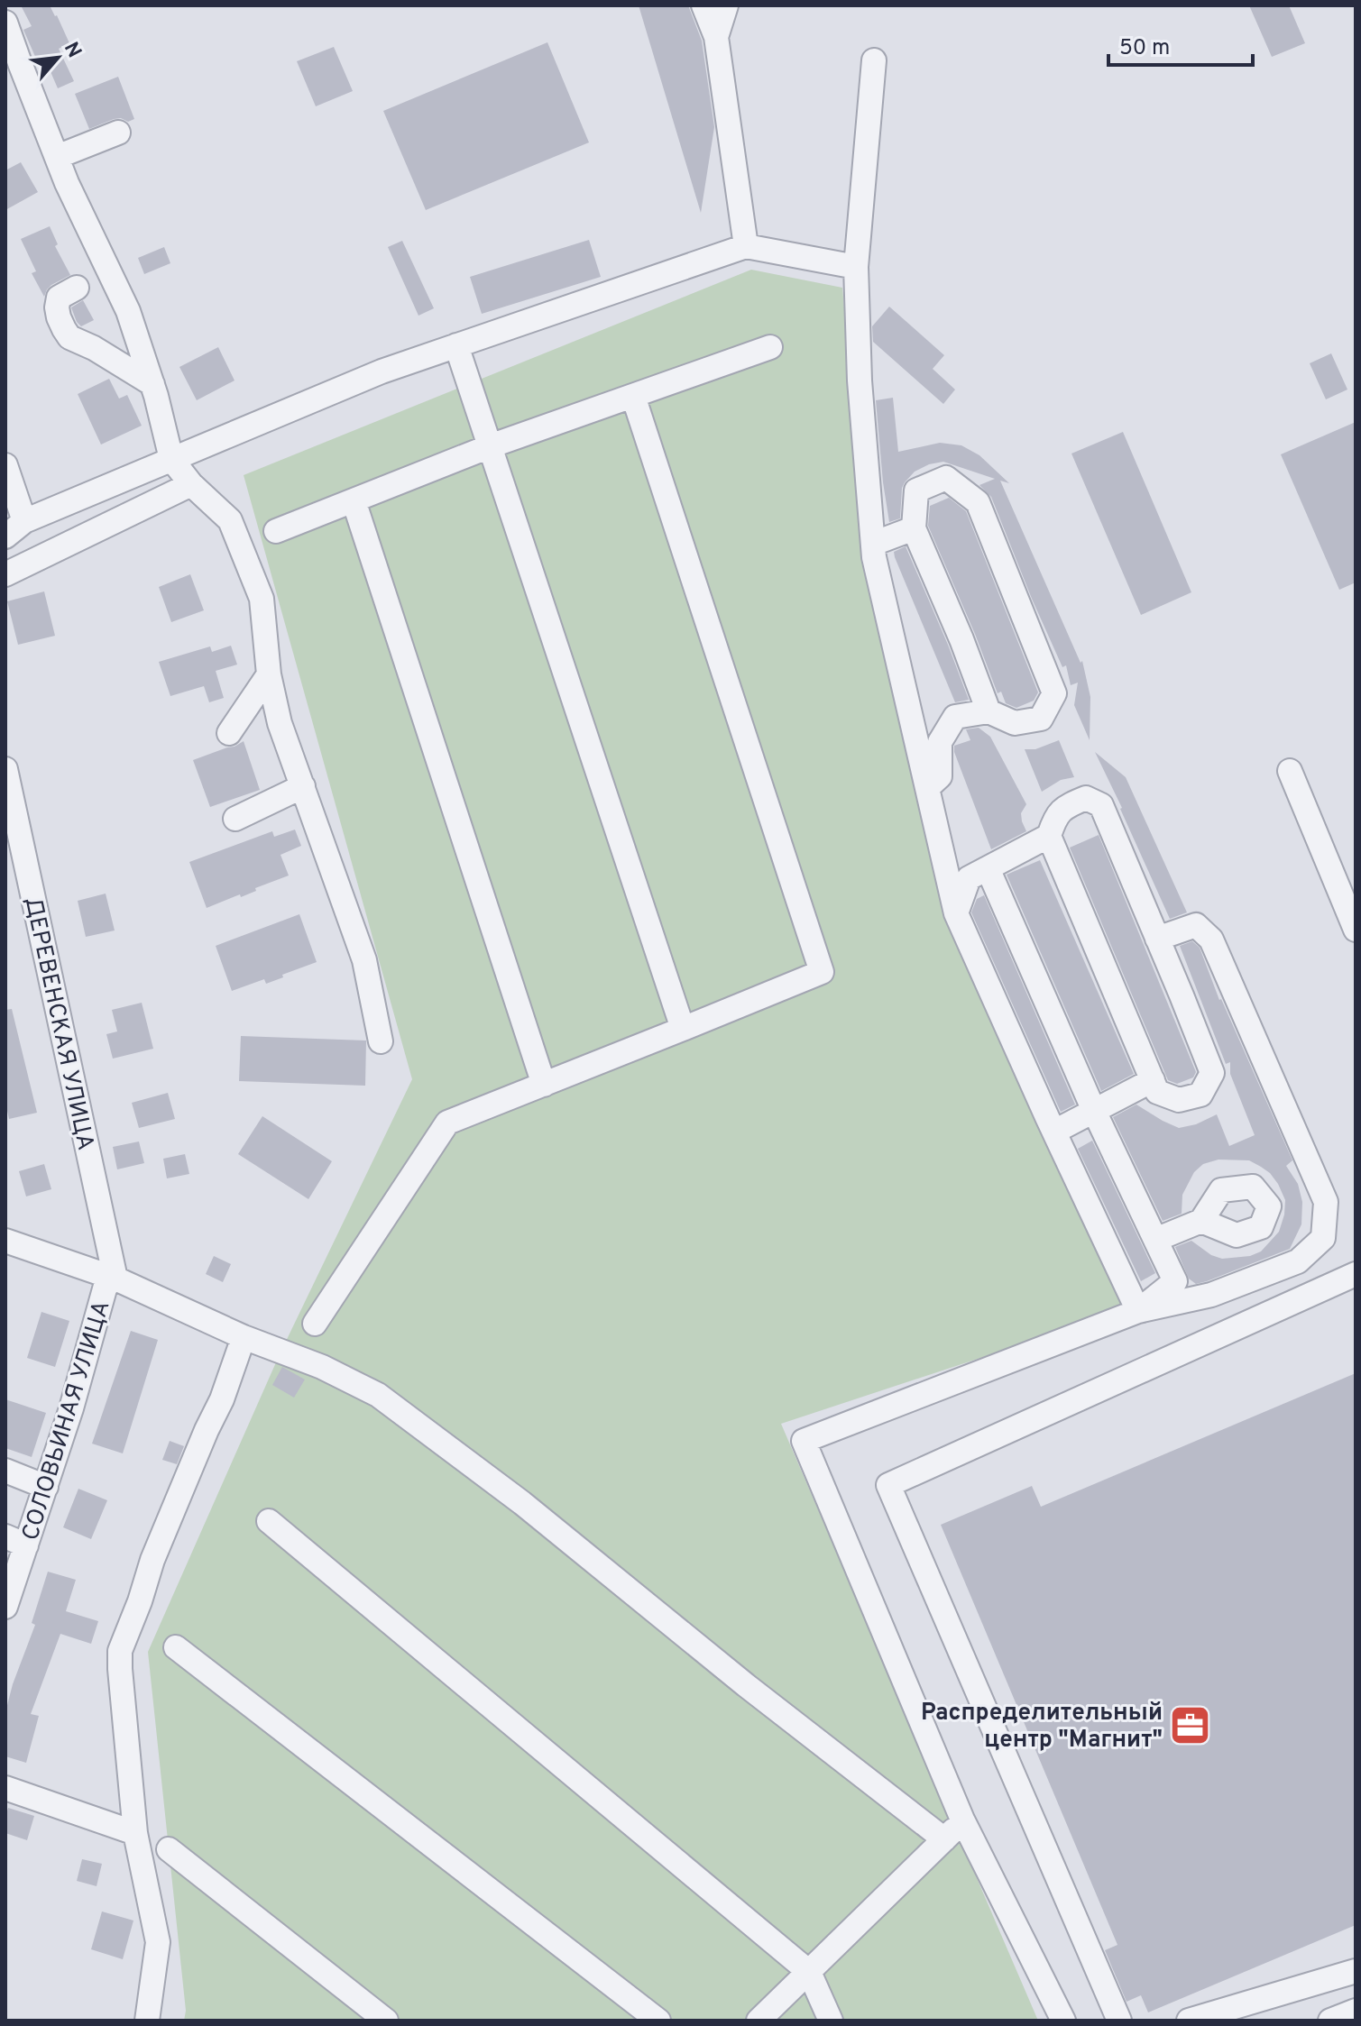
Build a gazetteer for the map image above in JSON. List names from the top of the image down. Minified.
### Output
{"streets":{"street":["ДЕРЕВЕНСКАЯ УЛИЦА","СОЛОВЬИНАЯ УЛИЦА"]},"crossings":[["ДЕРЕВЕНСКАЯ УЛИЦА","СОЛОВЬИНАЯ УЛИЦА"]],"places":{"office":["Распределительный центр \"Магнит\""]},"scale_bar":"50 m","north":"top right"}
